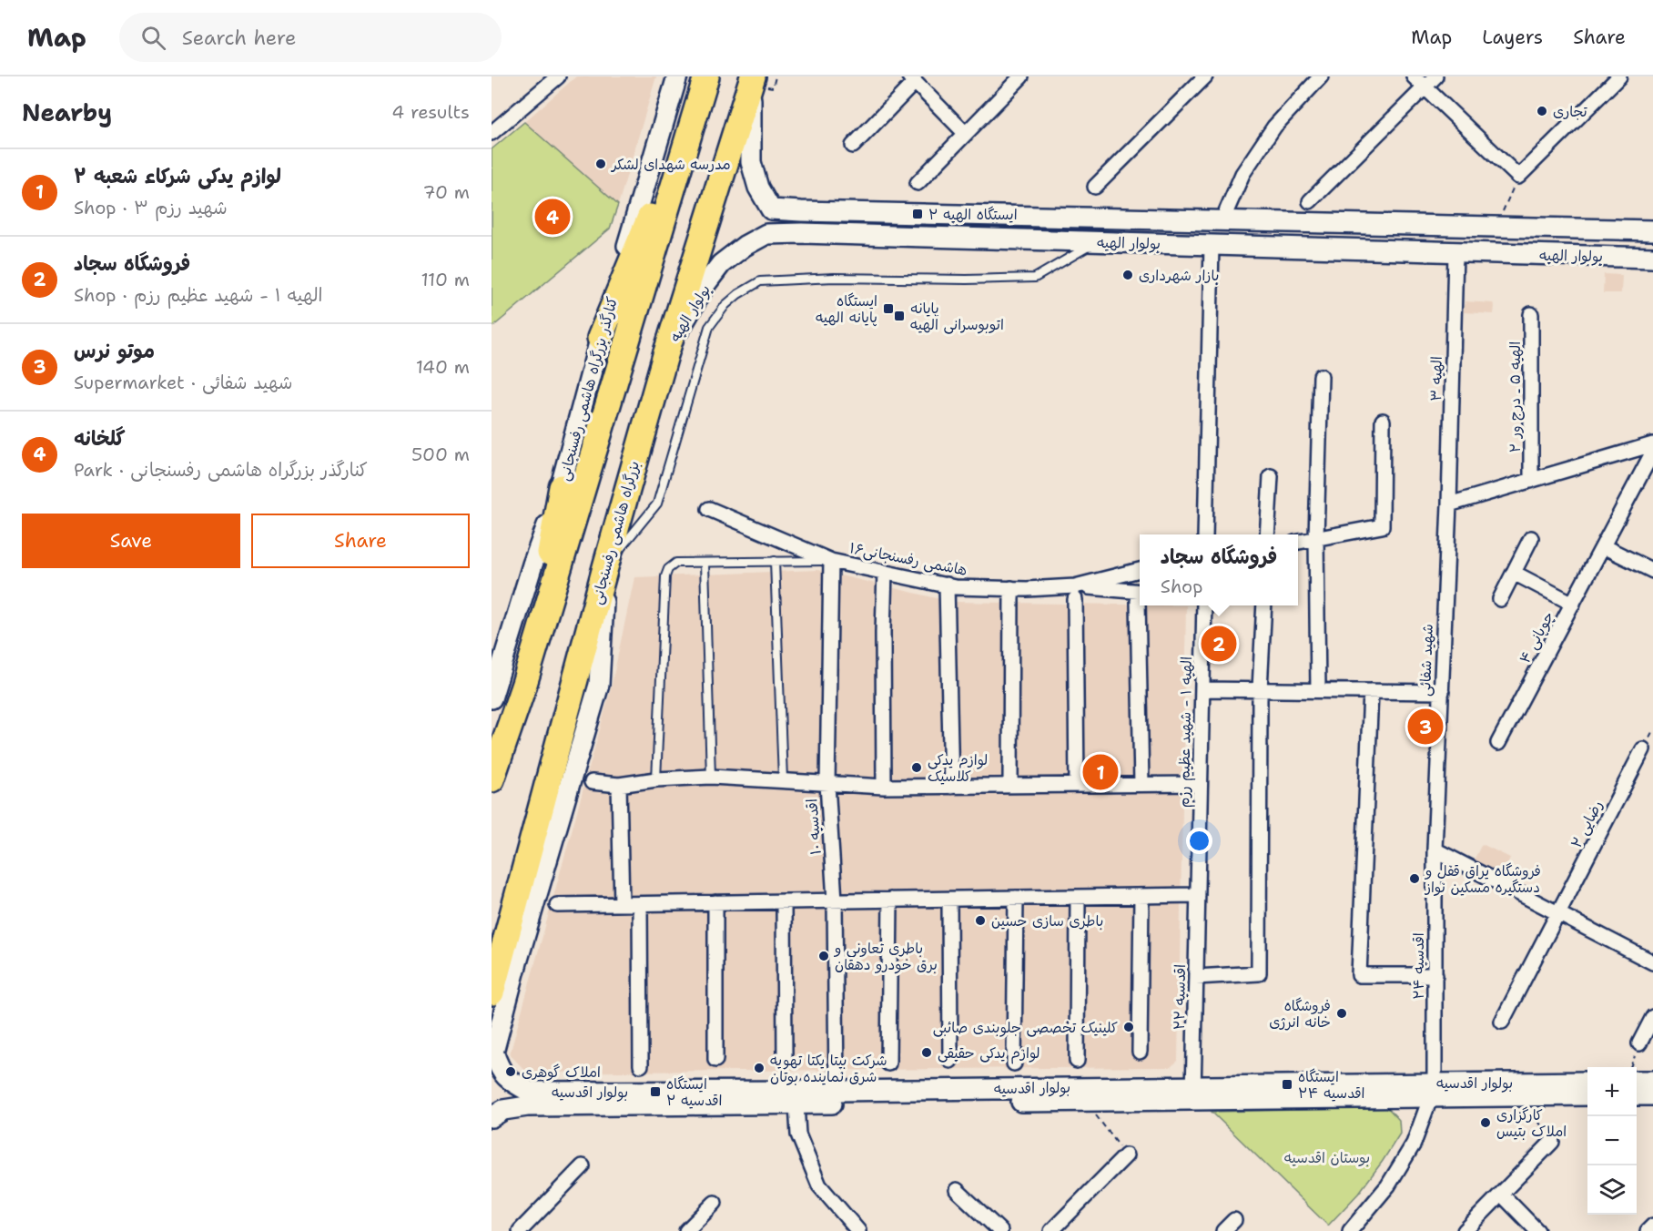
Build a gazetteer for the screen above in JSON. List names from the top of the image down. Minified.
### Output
{"streets":{"highway":["بزرگراه هاشمی رفسنجانی"],"main road":["بولوار الهیه","کنارگذر بزرگراه هاشمی رفسنجانی","بولوار اقدسیه"],"street":["الهیه ۳","الهیه ۵ ـ درج ور ۲","هاشمی رفسنجانی۱۶","چوپانی ۴","شهید شفائی","الهیه ۱ - شهید عظیم رزم","رضایی ۲","اقدسیه ۱۰","اقدسیه ۲۴","اقدسیه ۲۲"]},"crossings":[["بولوار الهیه","الهیه ۳"],["بولوار الهیه","بزرگراه هاشمی رفسنجانی"],["الهیه ۳","شهید شفائی"],["هاشمی رفسنجانی۱۶","اقدسیه ۱۰"],["شهید شفائی","اقدسیه ۲۴"],["الهیه ۱ - شهید عظیم رزم","اقدسیه ۲۲"],["اقدسیه ۱۰","بولوار اقدسیه"],["اقدسیه ۲۴","بولوار اقدسیه"],["اقدسیه ۲۲","بولوار اقدسیه"]],"parks":["بوستان اقدسیه"],"places":{"other":["تجاری","مدرسه شهدای لشکر","بازار شهرداری","لوازم یدکی کلاسیک","فروشگاه یراق قفل و دستگیره مسکین نواز","باطری سازی حسین","باطری تعاونی و برق خودرو دهقان","فروشگاه خانه انرژی","کلینیک تخصصی جلوبندی صائبی","لوازم یدکی حقیقی","شرکت بیتا یکتا تهویه شرق نماینده بوتان","املاک گوهری","کارگزاری املاک بتیس"],"transit":["ایستگاه الهیه ۲","ایستگاه پایانه الهیه","پایانه اتوبوسرانی الهیه","ایستگاه اقدسیه ۲۴","ایستگاه اقدسیه ۲"]},"page":{"header":"Map","search":"Search here","nav":["Map","Layers","Share"],"heading":["Nearby","4 results"],"list":[{"mark":"1","name":"لوازم یدکی شرکاء شعبه ۲","note":"Shop · شهید رزم ۳","value":"70 m"},{"mark":"2","name":"فروشگاه سجاد","note":"Shop · الهیه ۱ - شهید عظیم رزم","value":"110 m"},{"mark":"3","name":"موتو نرس","note":"Supermarket · شهید شفائی","value":"140 m"},{"mark":"4","name":"گلخانه","note":"Park · کنارگذر بزرگراه هاشمی رفسنجانی","value":"500 m"}],"pins":["4","2","3","1"],"buttons":["Save","Share"],"popup":["فروشگاه سجاد","Shop"],"map_buttons":["+","−"]}}
